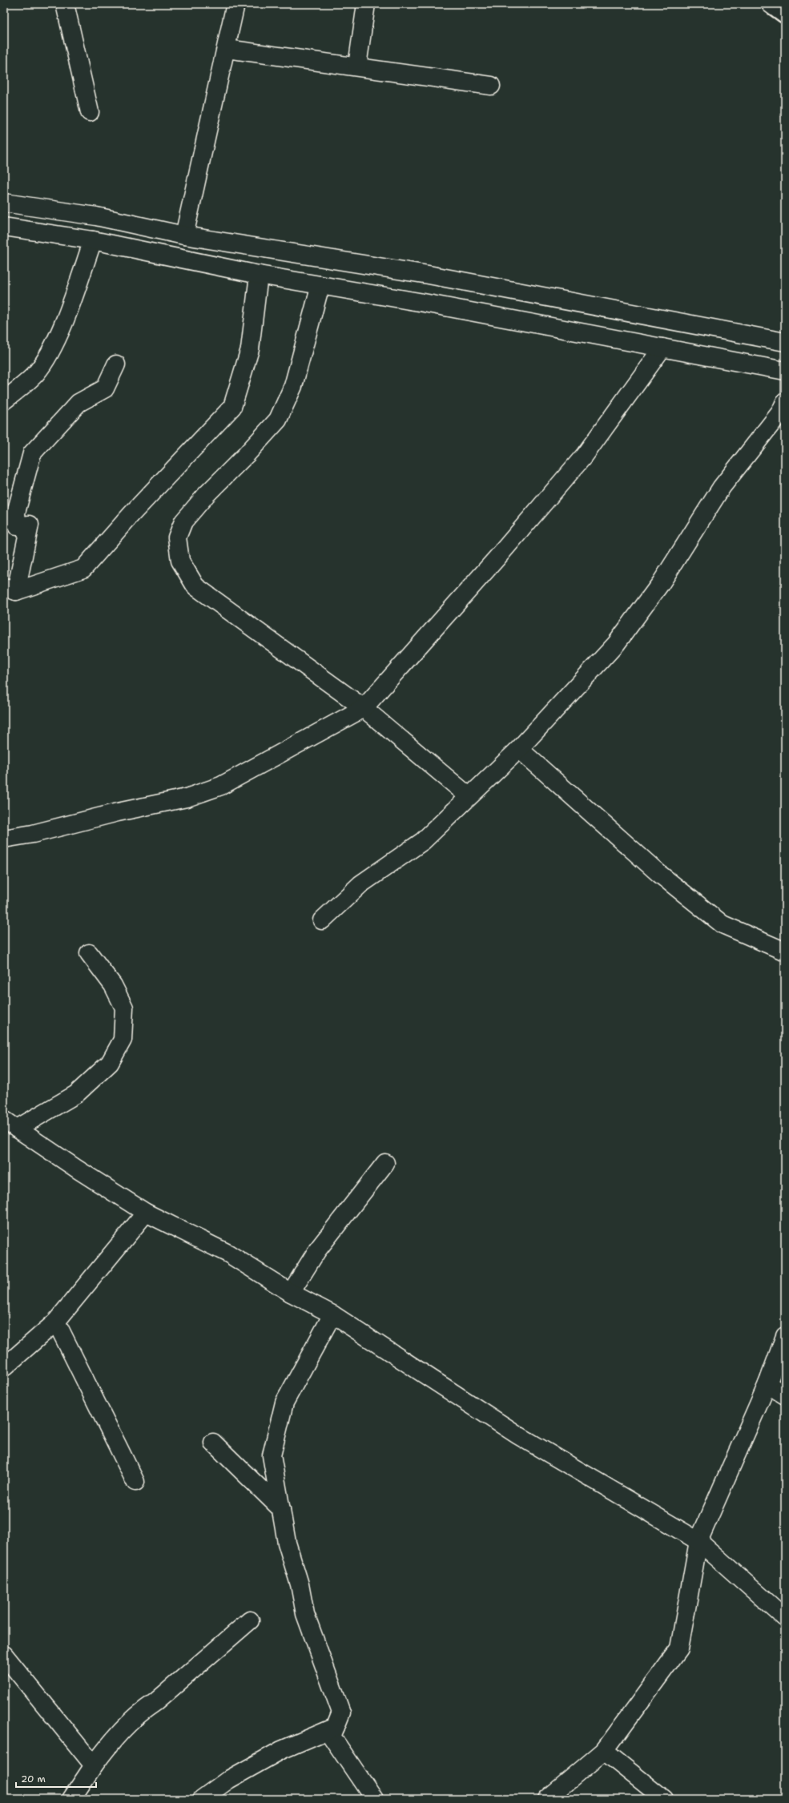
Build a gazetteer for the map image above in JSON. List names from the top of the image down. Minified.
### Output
{"scale_bar":"20 m"}
